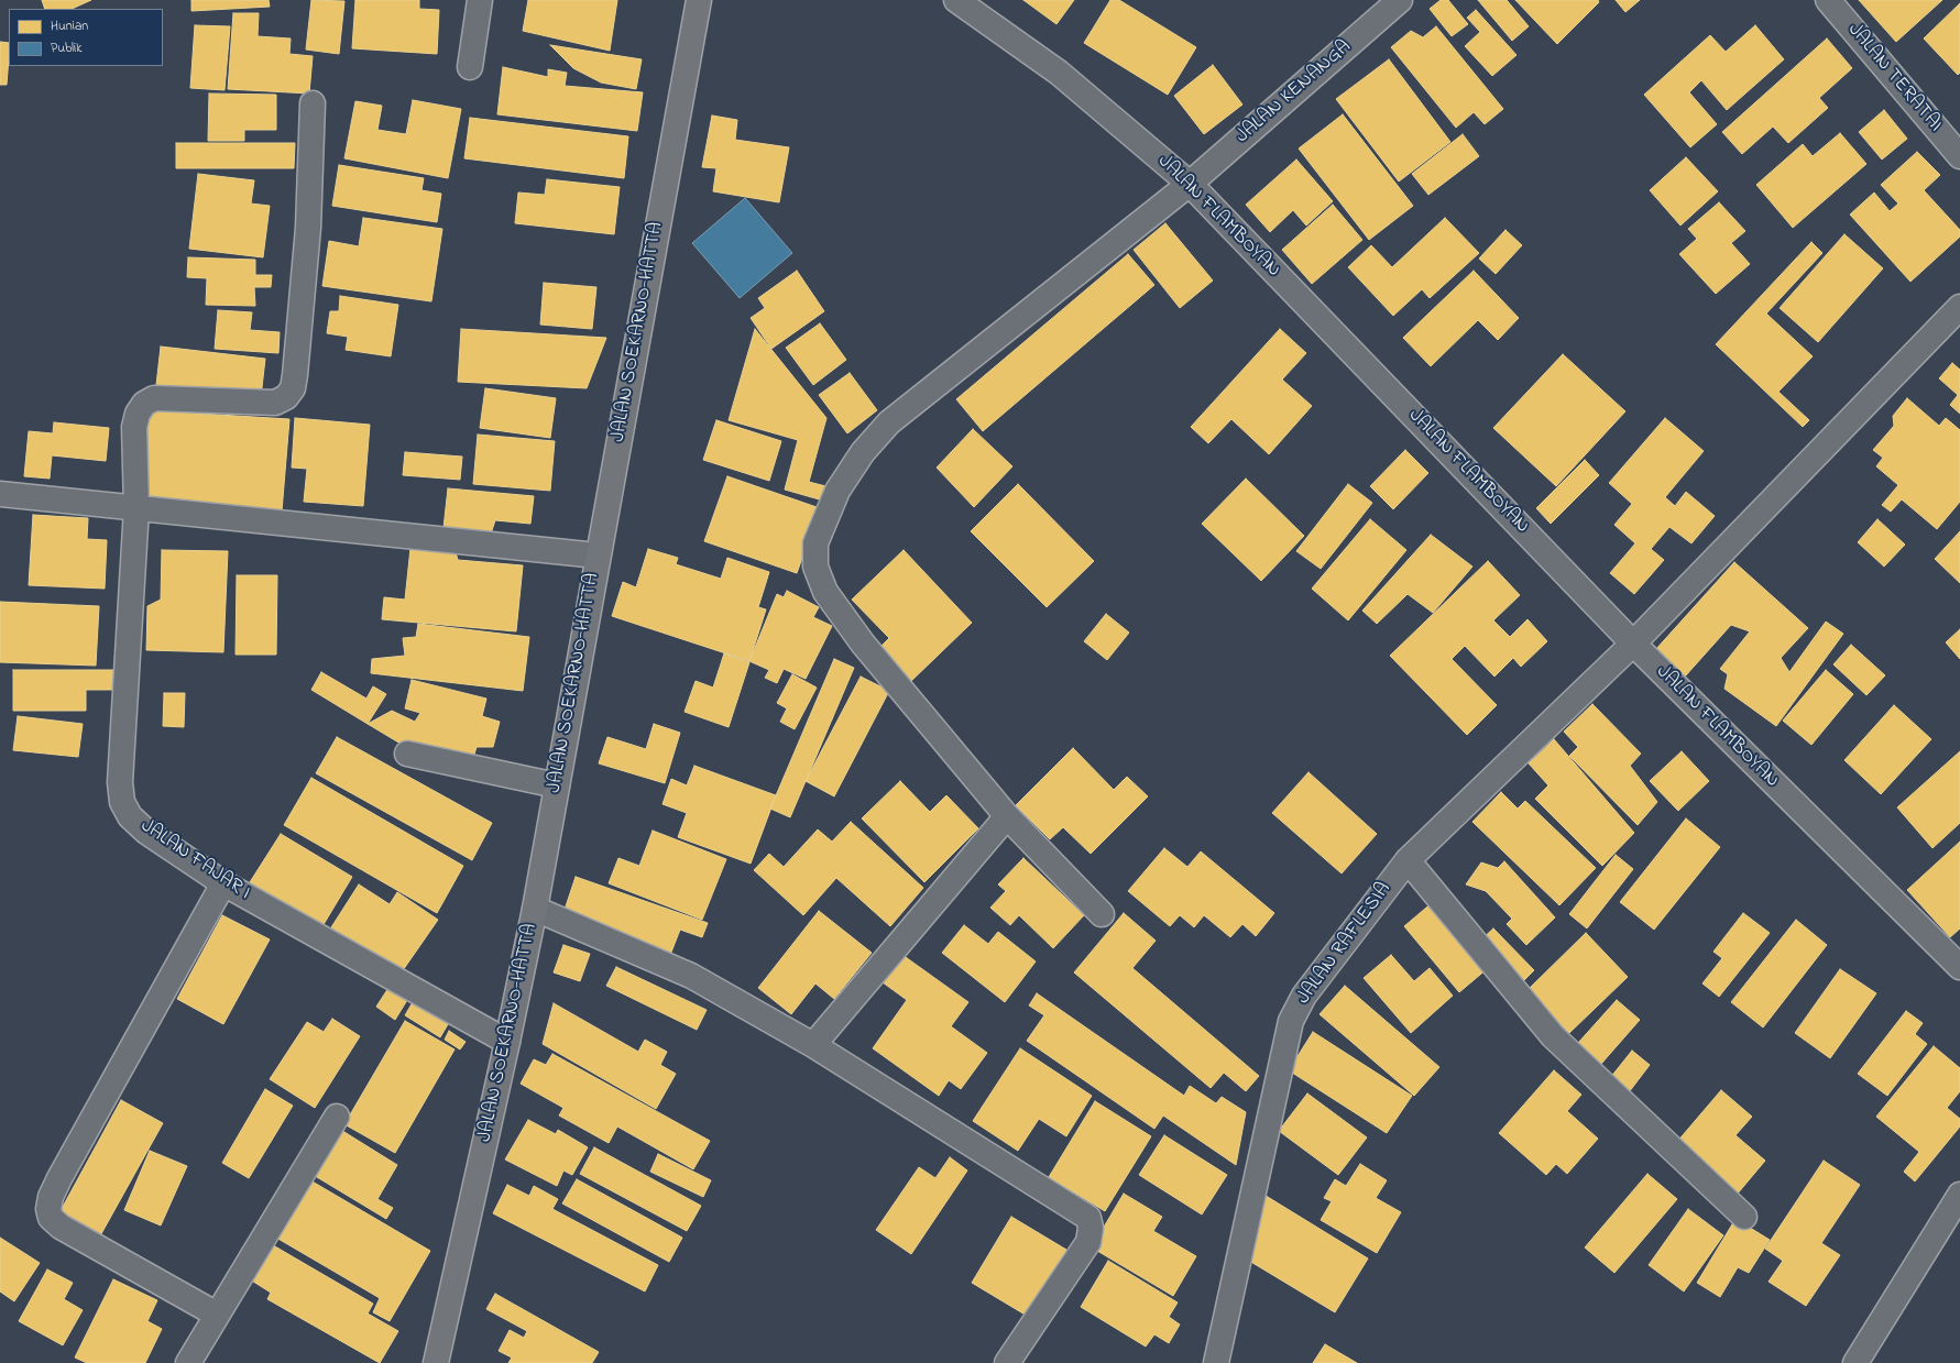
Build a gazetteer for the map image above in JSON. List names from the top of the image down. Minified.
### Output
{"streets":{"main road":["JALAN SOEKARNO-HATTA"],"street":["JALAN TERATAI","JALAN KENANGA","JALAN FLAMBOYAN","JALAN FAJAR I","JALAN RAFLESIA"]},"crossings":[["JALAN KENANGA","JALAN FLAMBOYAN"],["JALAN FLAMBOYAN","JALAN RAFLESIA"],["JALAN SOEKARNO-HATTA","JALAN FAJAR I"]],"legend":["Hunian","Publik"]}
